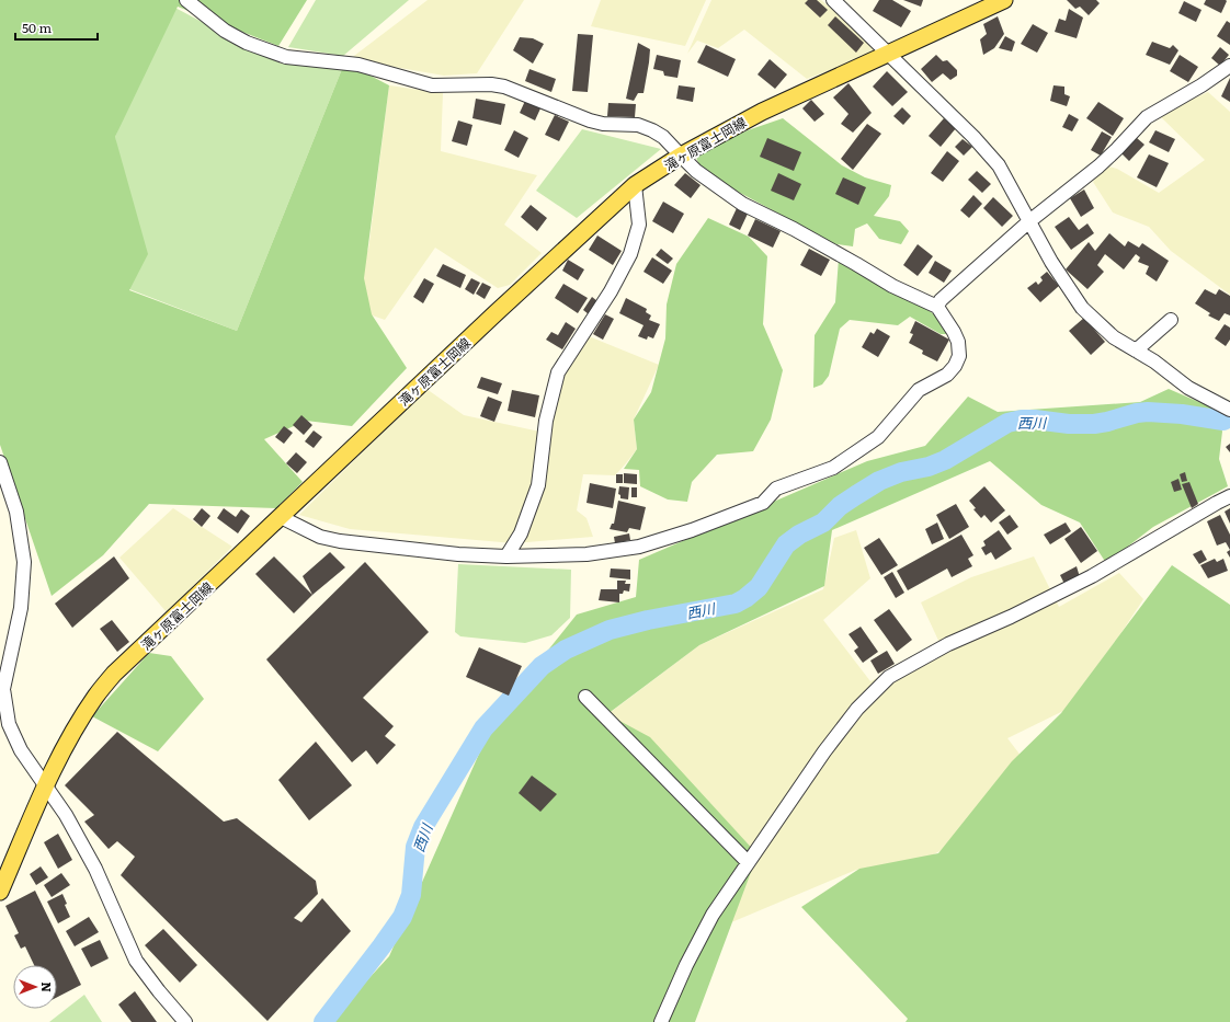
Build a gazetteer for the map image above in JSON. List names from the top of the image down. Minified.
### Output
{"streets":{"main road":["滝ヶ原富士岡線"]},"water":["西川"],"scale_bar":"50 m","north":"right"}
